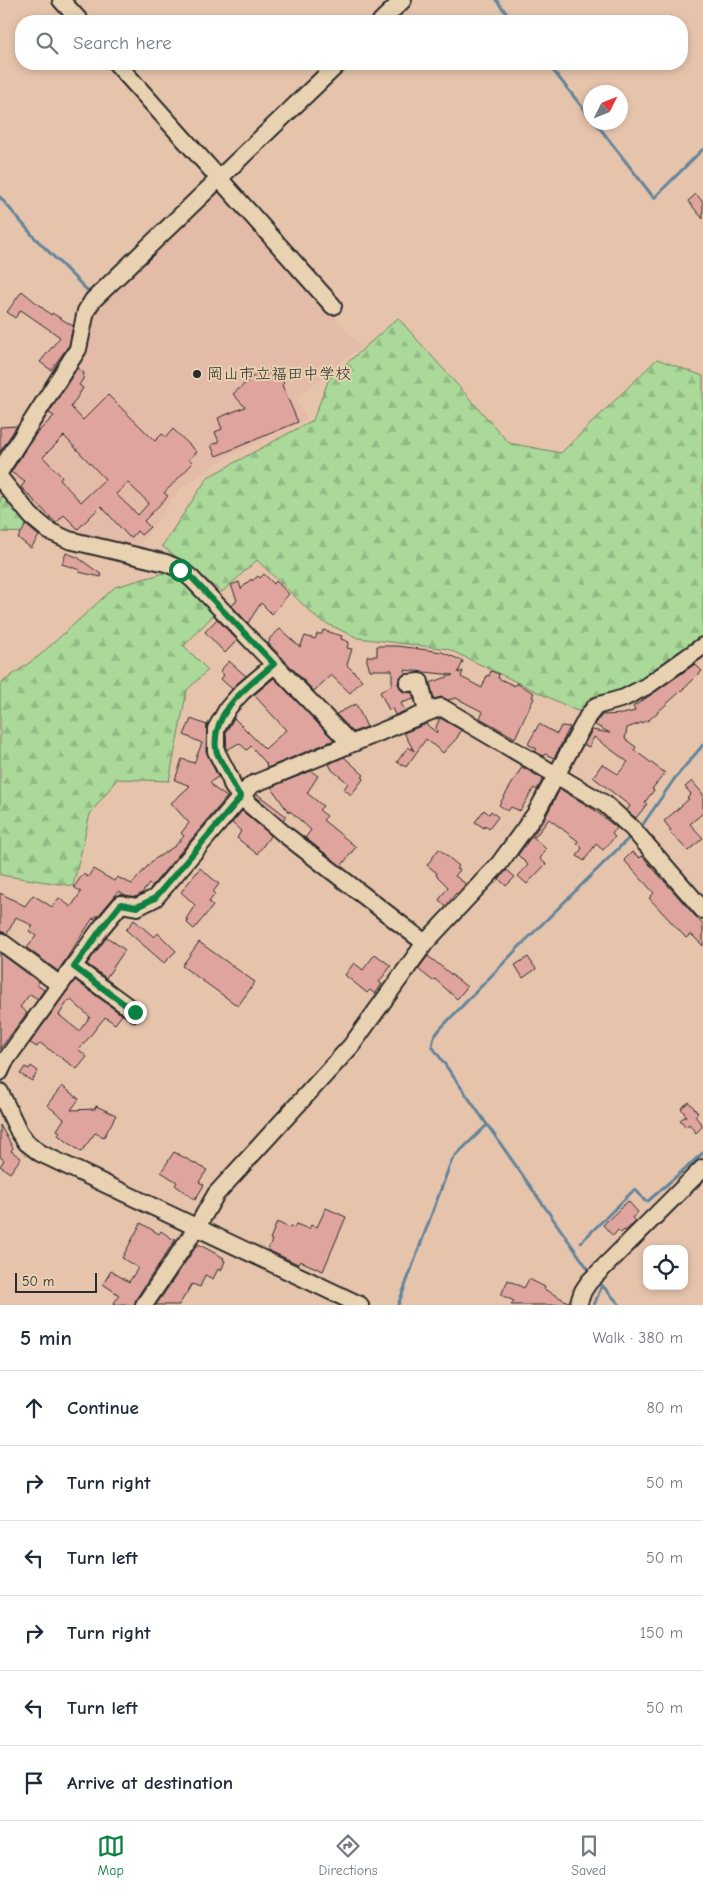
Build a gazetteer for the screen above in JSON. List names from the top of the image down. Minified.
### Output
{"places":["岡山市立福田中学校"],"scale_bar":"50 m","north":"top right","page":{"search":"Search here","scale":"50 m","heading":["5 min","Walk · 380 m"],"list":[["Continue","80 m"],["Turn right","50 m"],["Turn left","50 m"],["Turn right","150 m"],["Turn left","50 m"],"Arrive at destination"],"nav":["Map","Directions","Saved"]}}
